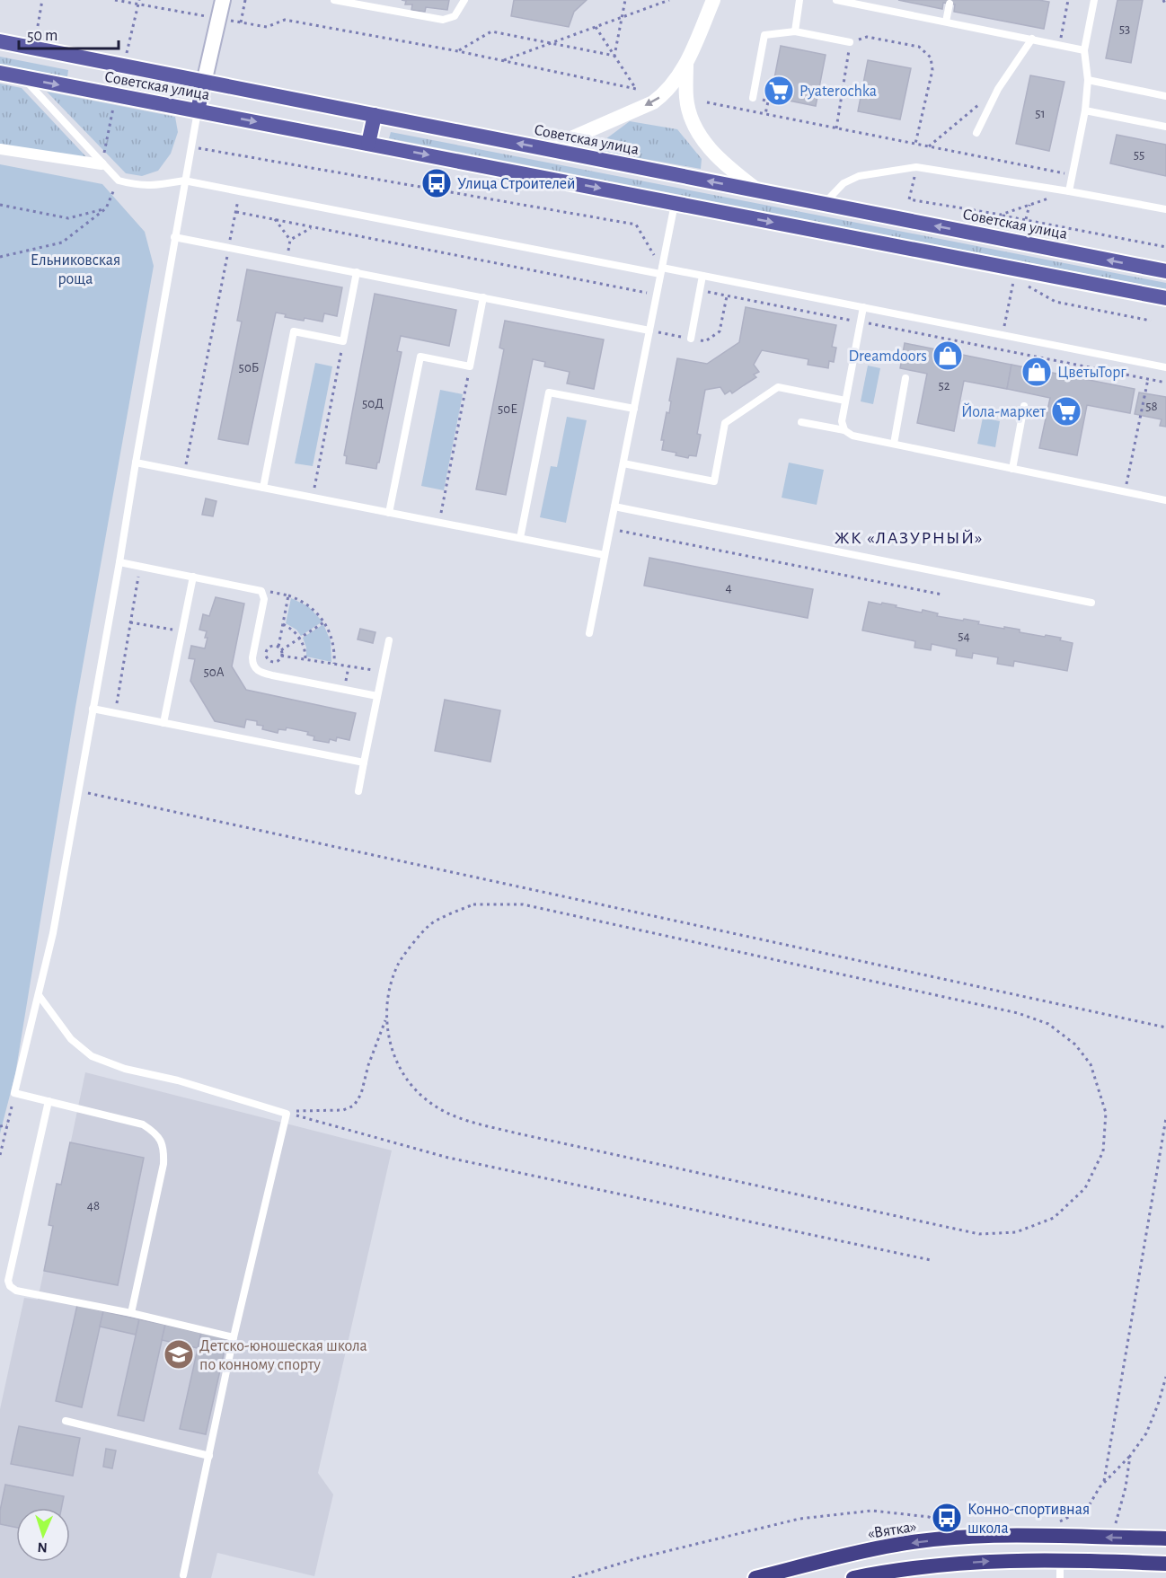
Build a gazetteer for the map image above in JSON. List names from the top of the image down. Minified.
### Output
{"streets":{"highway":["«Вятка»"],"main road":["Советская улица"]},"districts":["ЖК «ЛАЗУРНЫЙ»"],"parks":["Ельниковская роща"],"places":{"supermarket":["Pyaterochka","Йола-маркет"],"bus stop":["Улица Строителей","Конно-спортивная школа"],"shop":["Dreamdoors","ЦветыТорг"],"school or university":["Детско-юношеская школа по конному спорту"]},"house_numbers":["53","51","55","50Б","52","50Д","58","50Е","4","54","50А","48"],"scale_bar":"50 m","north":"bottom"}
